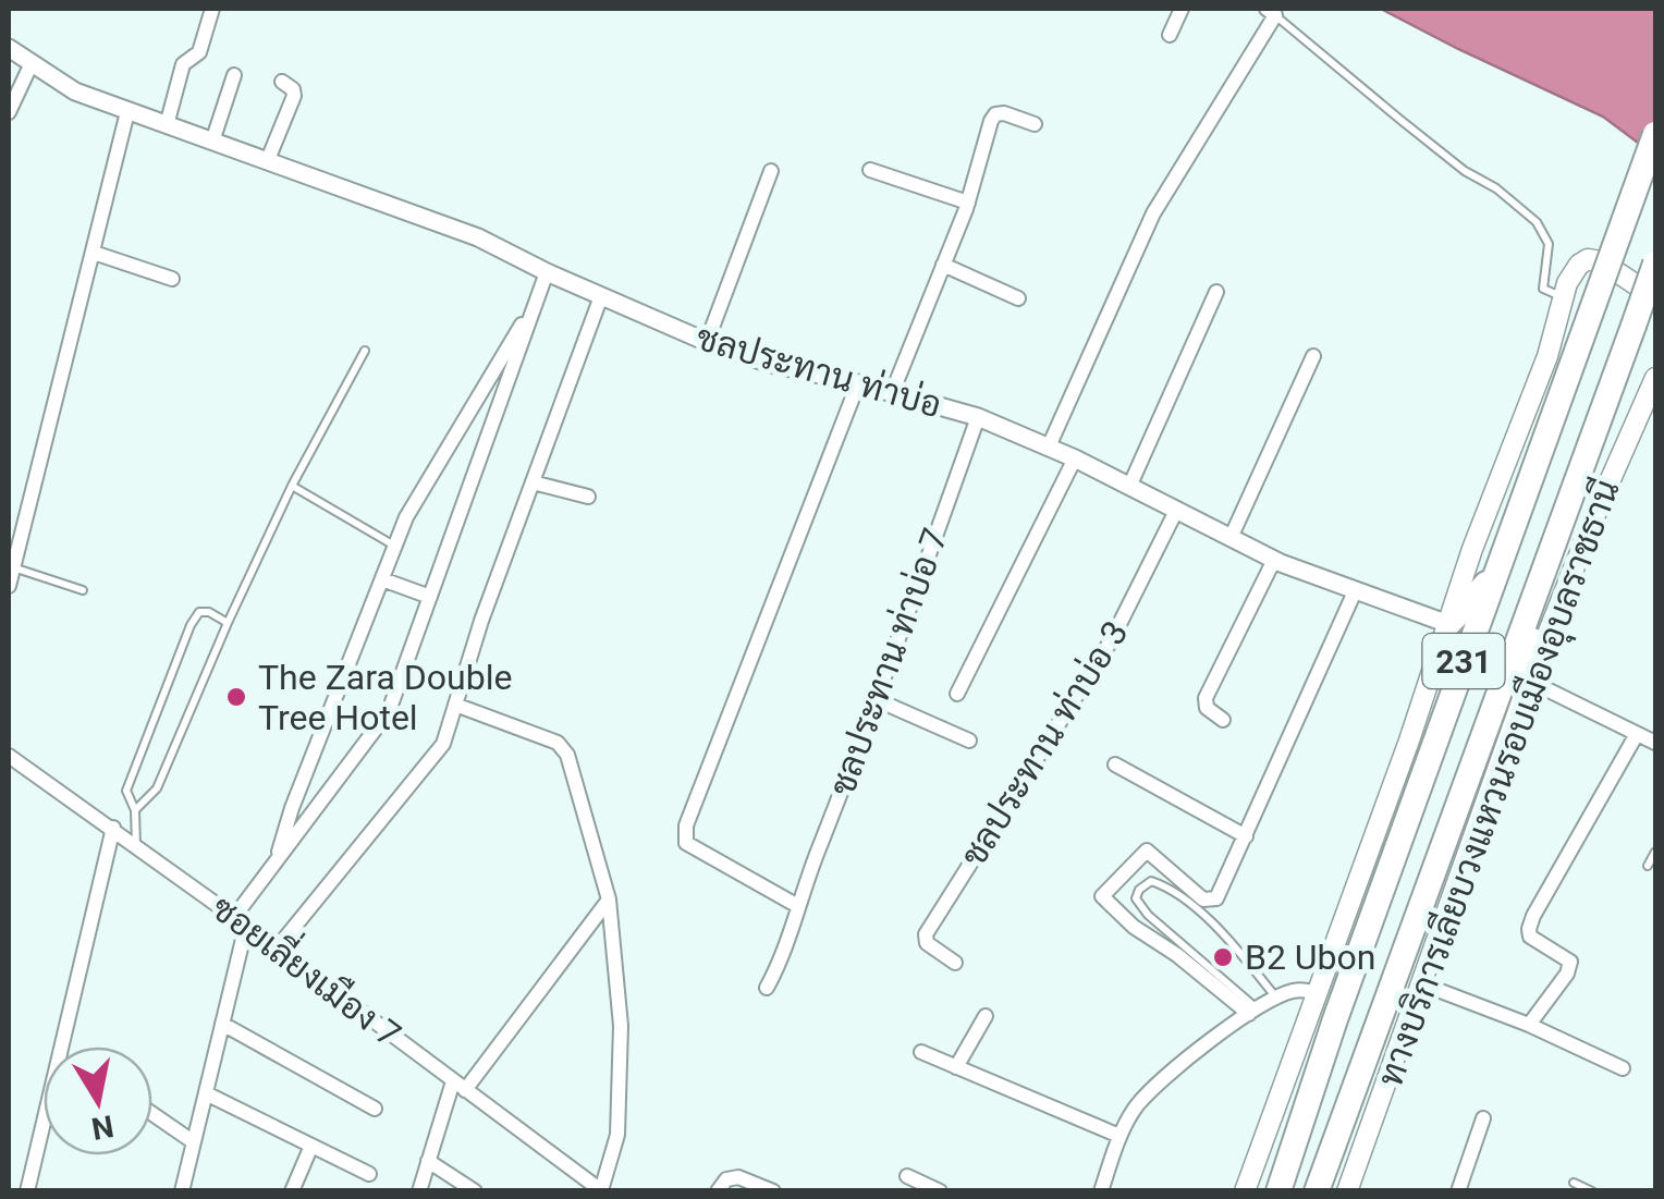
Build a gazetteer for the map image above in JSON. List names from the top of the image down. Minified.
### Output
{"streets":{"highway":["231"],"main road":["ทางบริการเลียบวงแหวนรอบเมืองอุบลราชธานี"],"street":["ชลประทาน ท่าบ่อ","ชลประทาน ท่าบ่อ 7","ชลประทาน ท่าบ่อ 3","ซอยเลี่ยงเมือง 7"]},"crossings":[["ชลประทาน ท่าบ่อ","ชลประทาน ท่าบ่อ 7"],["ชลประทาน ท่าบ่อ","ชลประทาน ท่าบ่อ 3"]],"places":["The Zara Double Tree Hotel","B2 Ubon"],"north":"bottom"}
